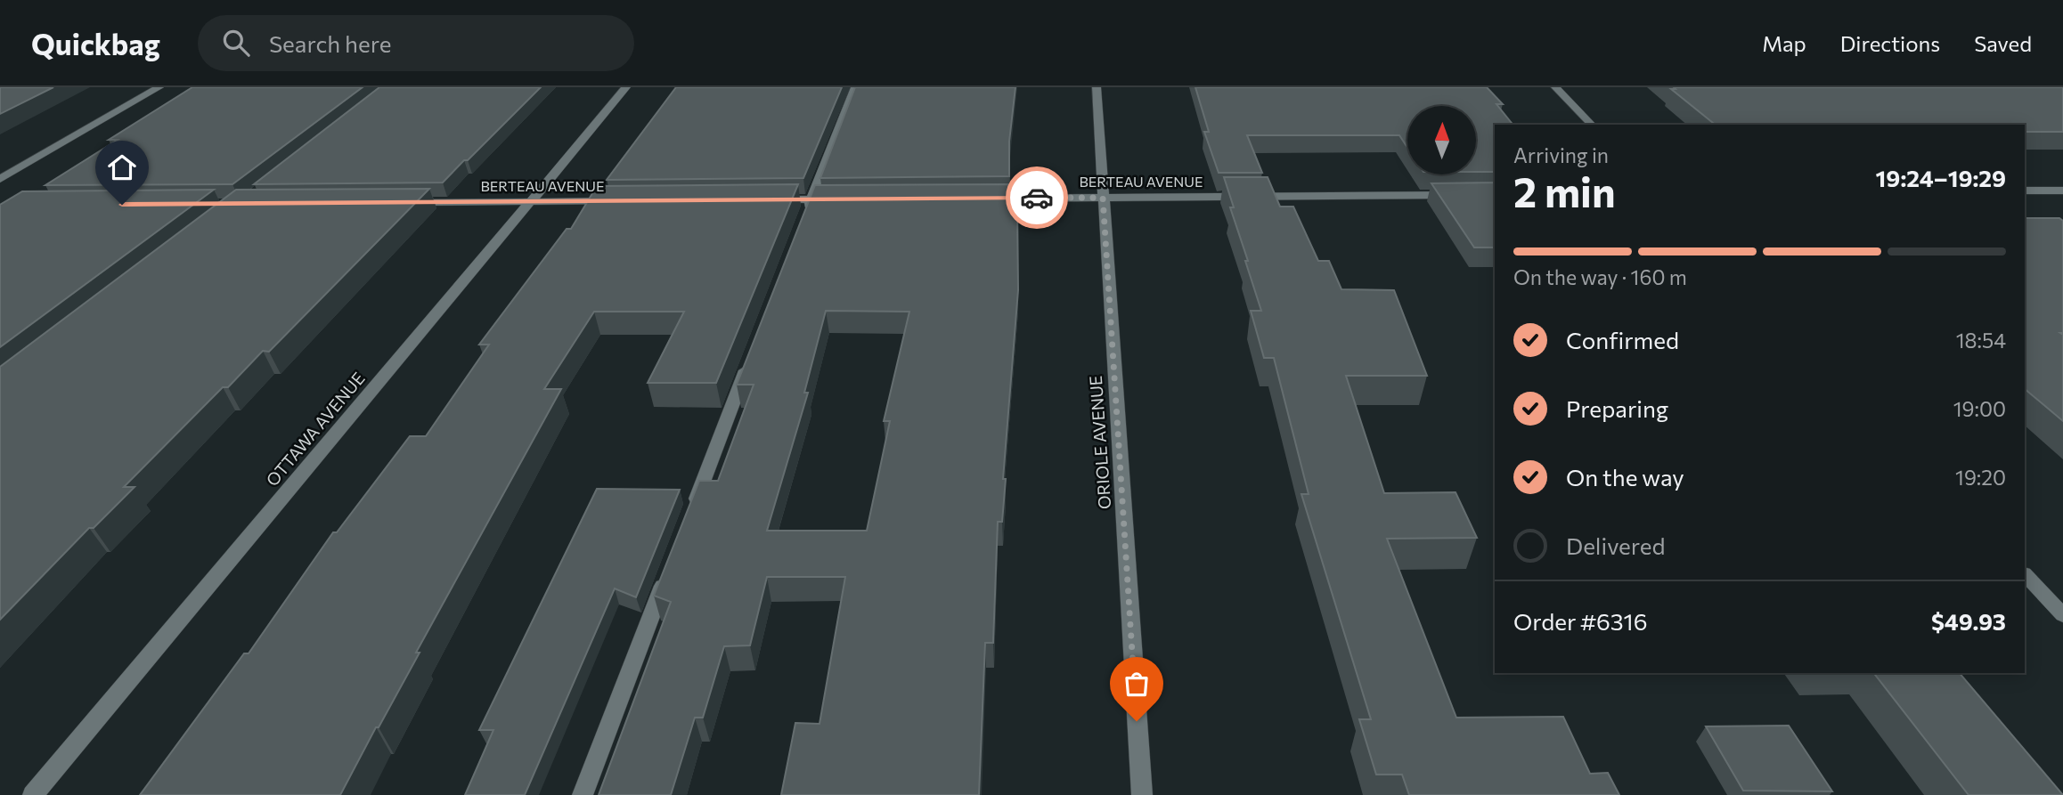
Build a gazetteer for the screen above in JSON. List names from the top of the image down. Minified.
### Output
{"streets":{"street":["BERTEAU AVENUE","OTTAWA AVENUE","ORIOLE AVENUE"]},"crossings":[["BERTEAU AVENUE","OTTAWA AVENUE"],["BERTEAU AVENUE","ORIOLE AVENUE"]],"north":"top","page":{"header":"Quickbag","search":"Search here","nav":["Map","Directions","Saved"],"heading":["2 min","Arriving in","19:24–19:29"],"panel":["Order #6316","$49.93"],"bar":"On the way · 160 m","list":[["Confirmed","18:54"],["Preparing","19:00"],["On the way","19:20"],"Delivered"]}}
